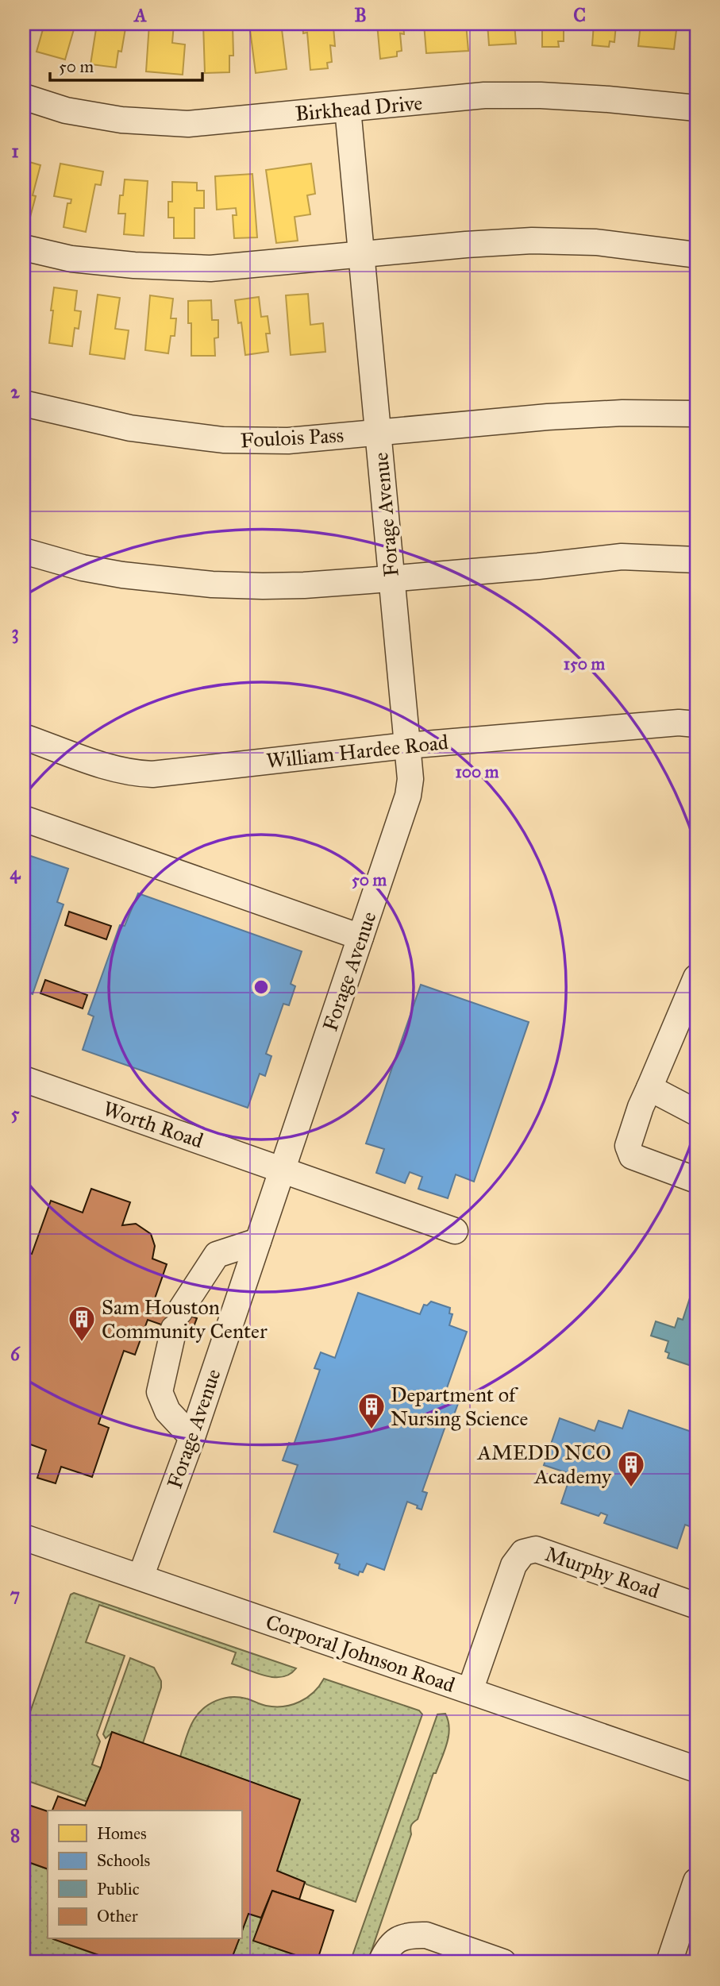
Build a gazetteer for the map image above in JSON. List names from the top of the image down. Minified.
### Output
{"streets":{"street":["Birkhead Drive","Foulois Pass","Forage Avenue","William Hardee Road","Worth Road","Murphy Road","Corporal Johnson Road"]},"crossings":[["Birkhead Drive","Forage Avenue"],["Foulois Pass","Forage Avenue"],["Forage Avenue","William Hardee Road"],["Forage Avenue","Worth Road"],["Forage Avenue","Corporal Johnson Road"],["Murphy Road","Corporal Johnson Road"]],"places":{"building":["Sam Houston Community Center","Department of Nursing Science","AMEDD NCO Academy"]},"legend":["Homes","Schools","Public","Other"],"scale_bar":"50 m","grid":{"columns":["A","B","C"],"rows":["1","2","3","4","5","6","7","8"]},"rings":["150 m","100 m","50 m"]}
